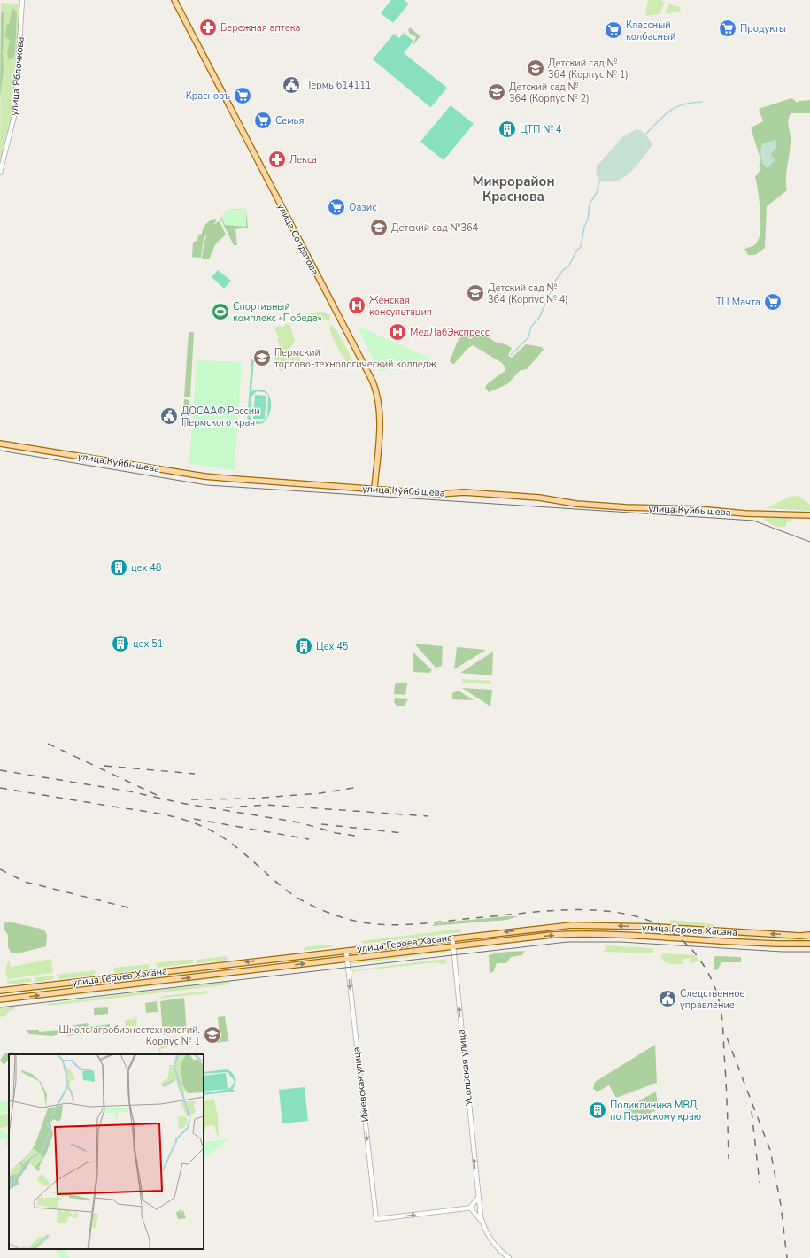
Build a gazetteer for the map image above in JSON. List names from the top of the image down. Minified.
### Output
{"streets":{"main road":["улица Солдатова","улица Куйбышева","улица Героев Хасана"],"street":["улица Яблочкова","Усольская улица","Ижевская улица"]},"crossings":[["улица Солдатова","улица Куйбышева"],["улица Героев Хасана","Усольская улица"],["улица Героев Хасана","Ижевская улица"]],"one_way":["Усольская улица"],"districts":["Микрорайон Краснова"],"places":{"pharmacy":["Бережная аптека","Лекса"],"supermarket":["Продукты","Классный колбасный","Красновъ","Семья","Оазис","ТЦ Мачта"],"school or university":["Детский сад № 364 (Корпус № 1)","Детский сад № 364 (Корпус № 2)","Детский сад №364","Детский сад № 364 (Корпус № 4)","Пермский торгово-технологический колледж","Школа агробизнестехнологий. Корпус № 1"],"public building":["Пермь 614111","ДОСААФ России Пермского края","Следственное управление"],"building":["ЦТП № 4","цех 48","цех 51","Цех 45","Поликлиника МВД по Пермскому краю"],"hospital":["Женская консультация","МедЛабЭкспресс"],"sports":["Спортивный комплекс «Победа»"]}}
